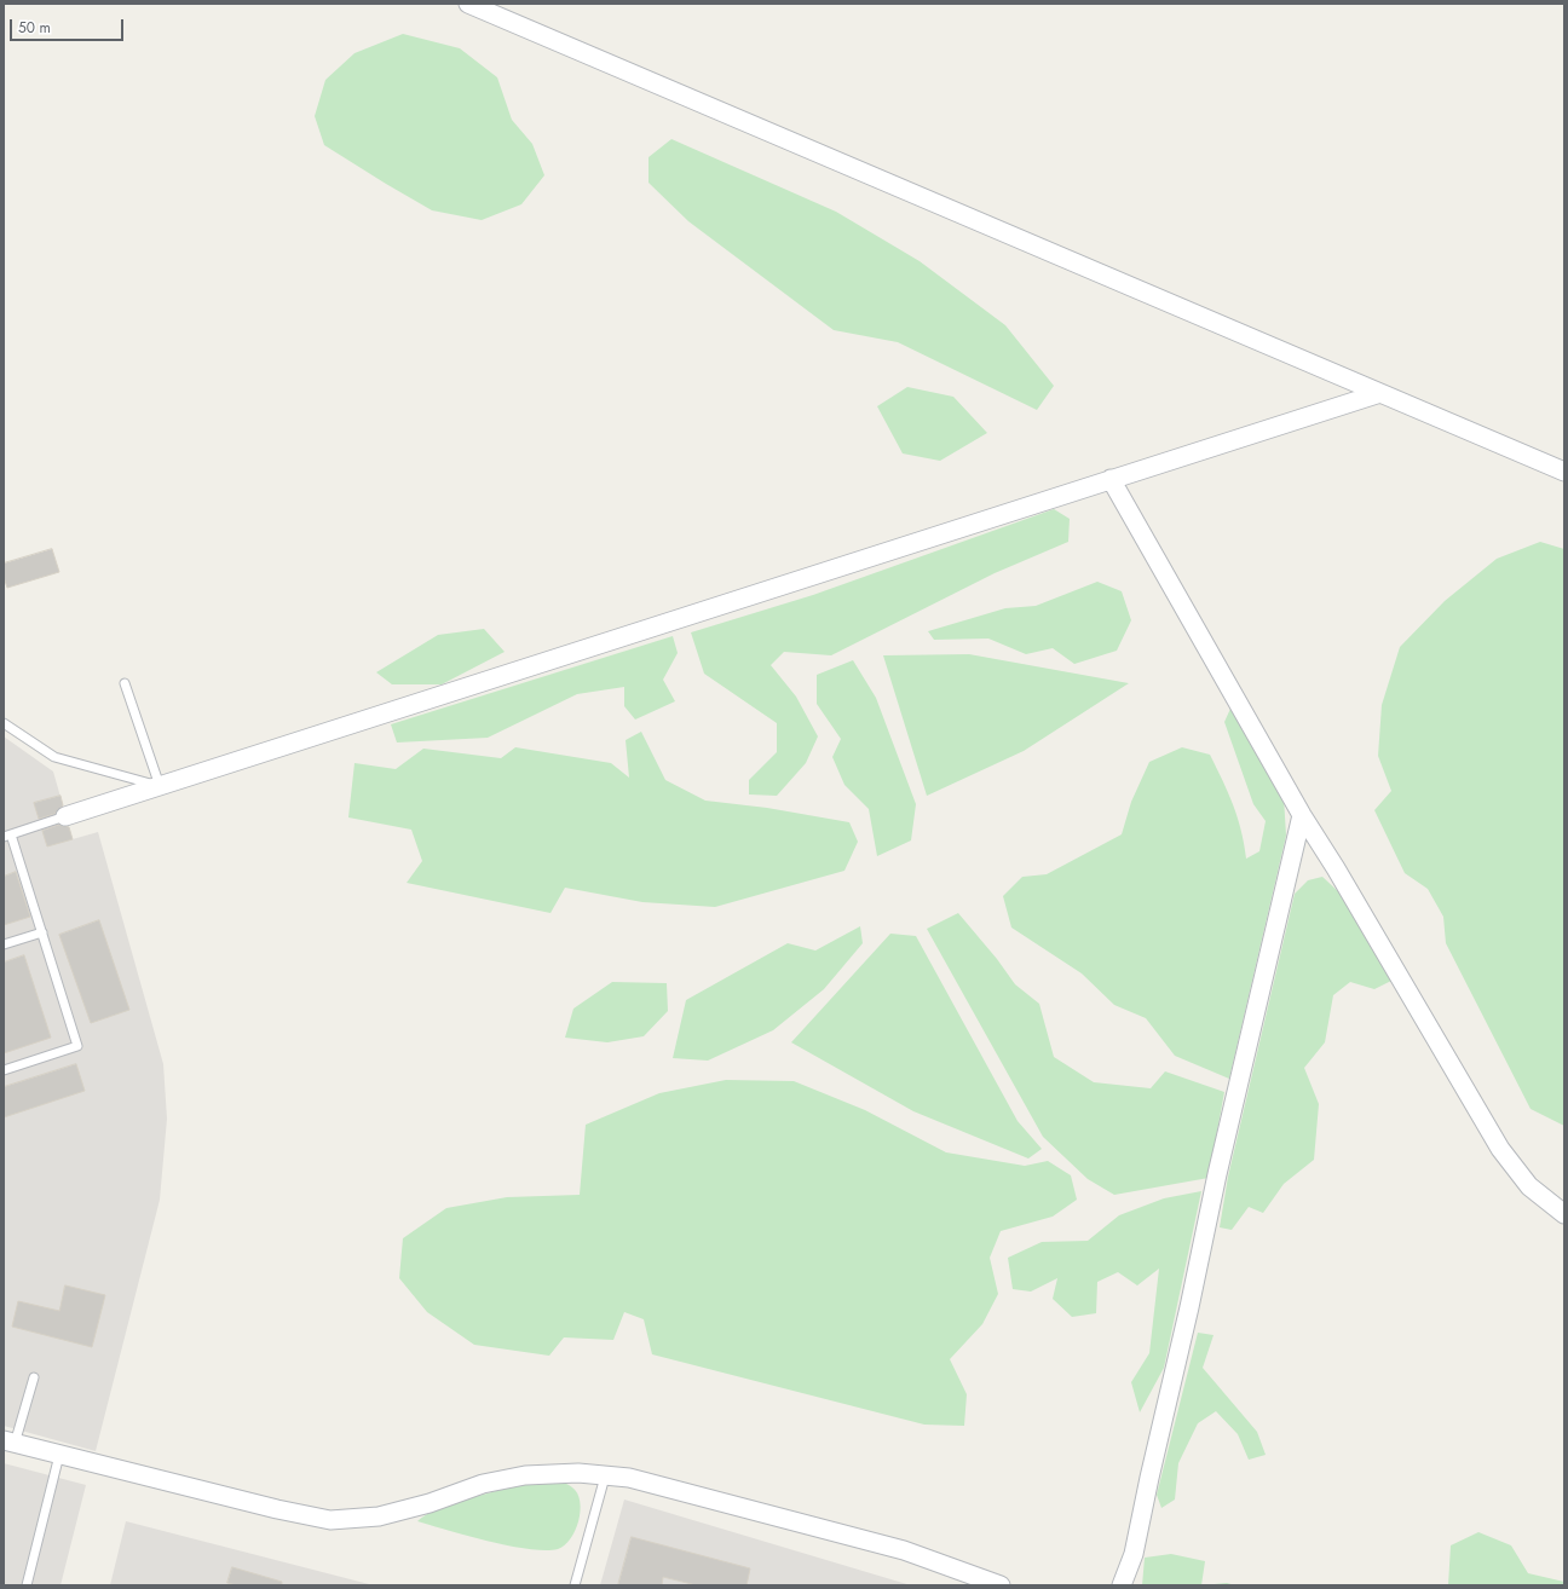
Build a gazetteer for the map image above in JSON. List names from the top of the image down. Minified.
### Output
{"scale_bar":"50 m"}
